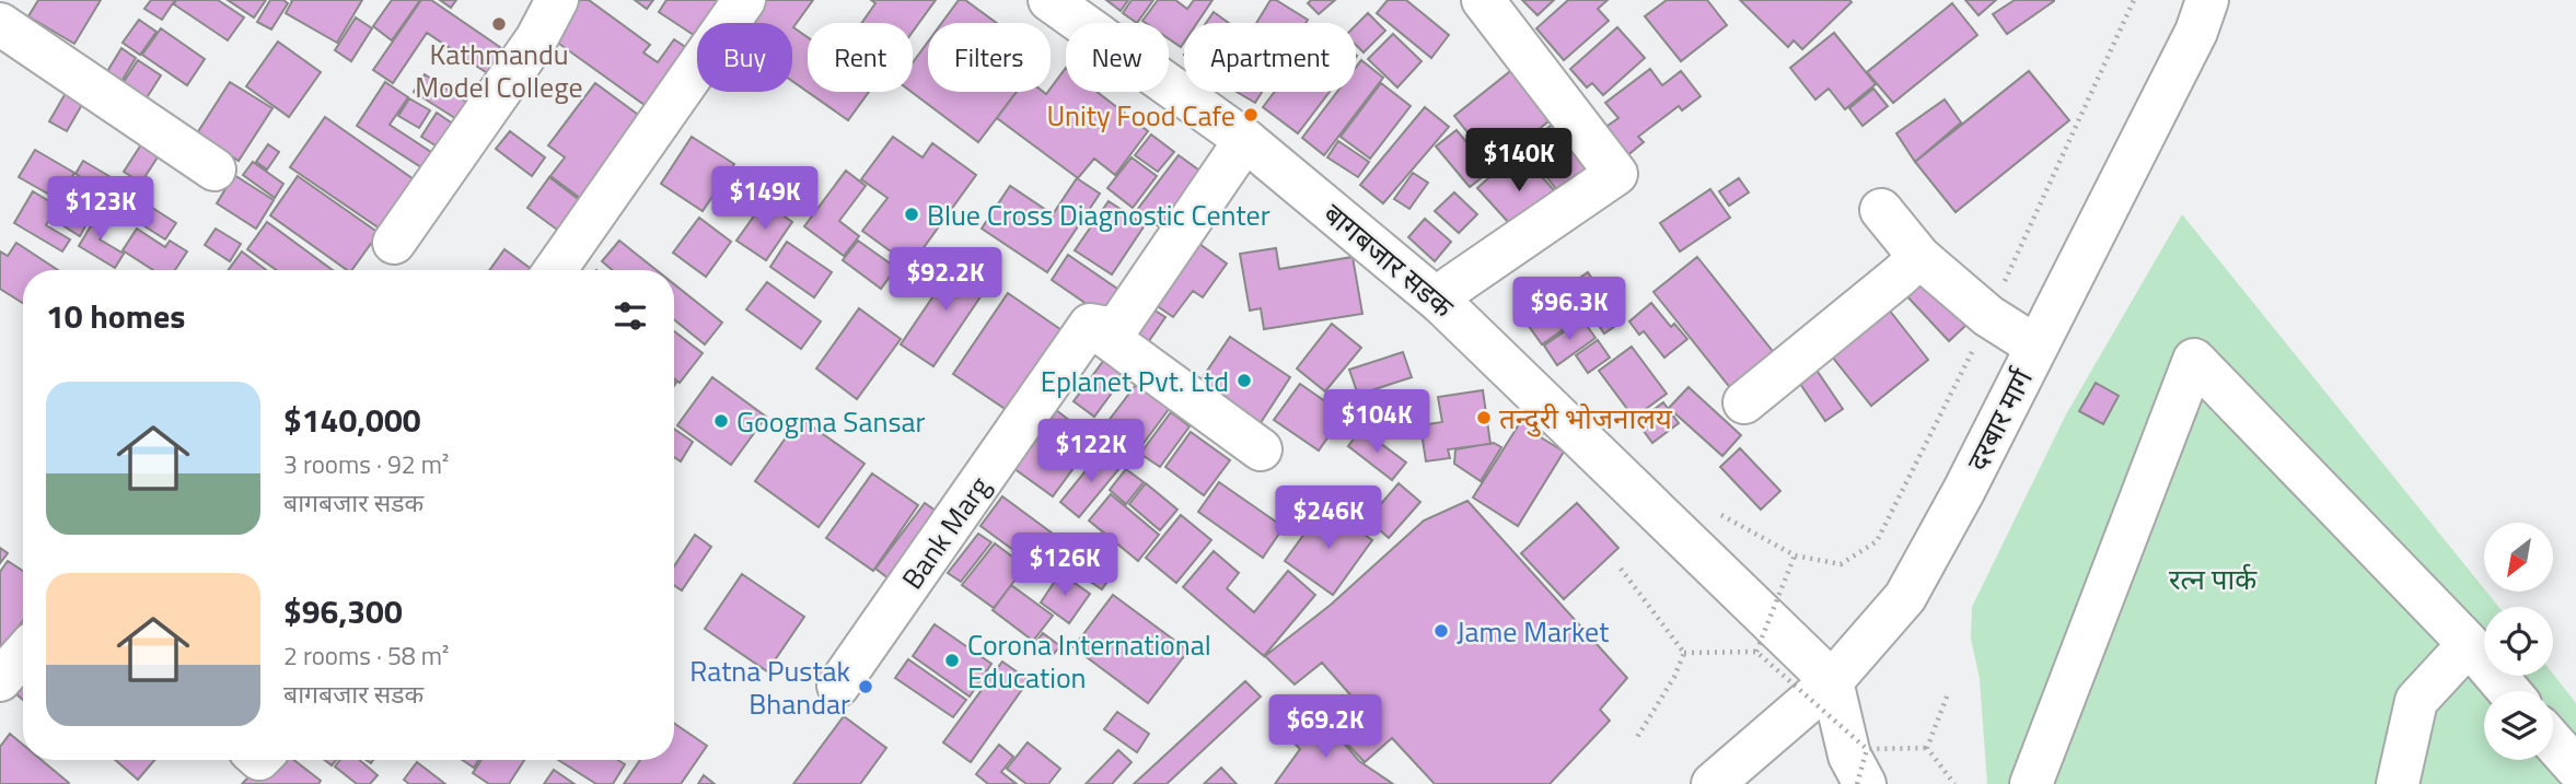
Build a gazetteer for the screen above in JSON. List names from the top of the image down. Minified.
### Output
{"streets":{"street":["बागबजार सडक","दरबार मार्ग","Bank Marg"]},"crossings":[["बागबजार सडक","दरबार मार्ग"]],"parks":["रत्न पार्क"],"places":["Kathmandu Model College","Unity Food Cafe","Blue Cross Diagnostic Center","Eplanet Pvt. Ltd","तन्दुरी भोजनालय","Googma Sansar","Jame Market","Corona International Education","Ratna Pustak Bhandar"],"north":"bottom left","page":{"chip":["Buy","Rent","Filters","New","Apartment"],"price":["$140K","$149K","$123K","$92.2K","$96.3K","$104K","$122K","$246K","$126K","$69.2K"],"heading":"10 homes","list":[{"name":"$140,000","note":"3 rooms · 92 m² · बागबजार सडक"},{"name":"$96,300","note":"2 rooms · 58 m² · बागबजार सडक"}]}}
